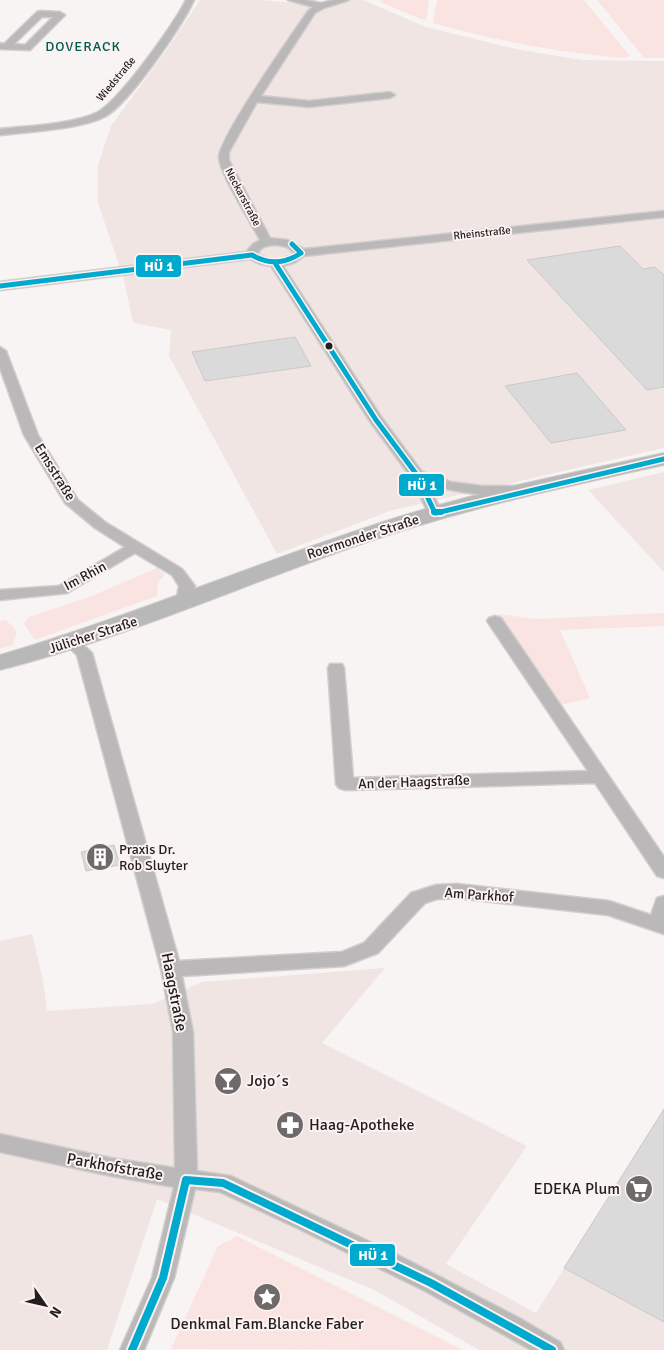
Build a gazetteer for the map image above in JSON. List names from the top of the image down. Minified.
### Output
{"streets":{"main road":["Roermonder Straße","Jülicher Straße"],"street":["Wiedstraße","Neckarstraße","Rheinstraße","Emsstraße","Im Rhin","An der Haagstraße","Am Parkhof","Haagstraße","Parkhofstraße"]},"crossings":[["Emsstraße","Roermonder Straße"],["Emsstraße","Im Rhin"],["Emsstraße","Jülicher Straße"],["Roermonder Straße","Jülicher Straße"],["Jülicher Straße","Haagstraße"],["Am Parkhof","Haagstraße"],["Haagstraße","Parkhofstraße"]],"districts":["DOVERACK"],"places":{"building":["Praxis Dr. Rob Sluyter"],"bar":["Jojo´s"],"pharmacy":["Haag-Apotheke"],"supermarket":["EDEKA Plum"],"place":["Denkmal Fam.Blancke Faber"]},"north":"bottom right"}
